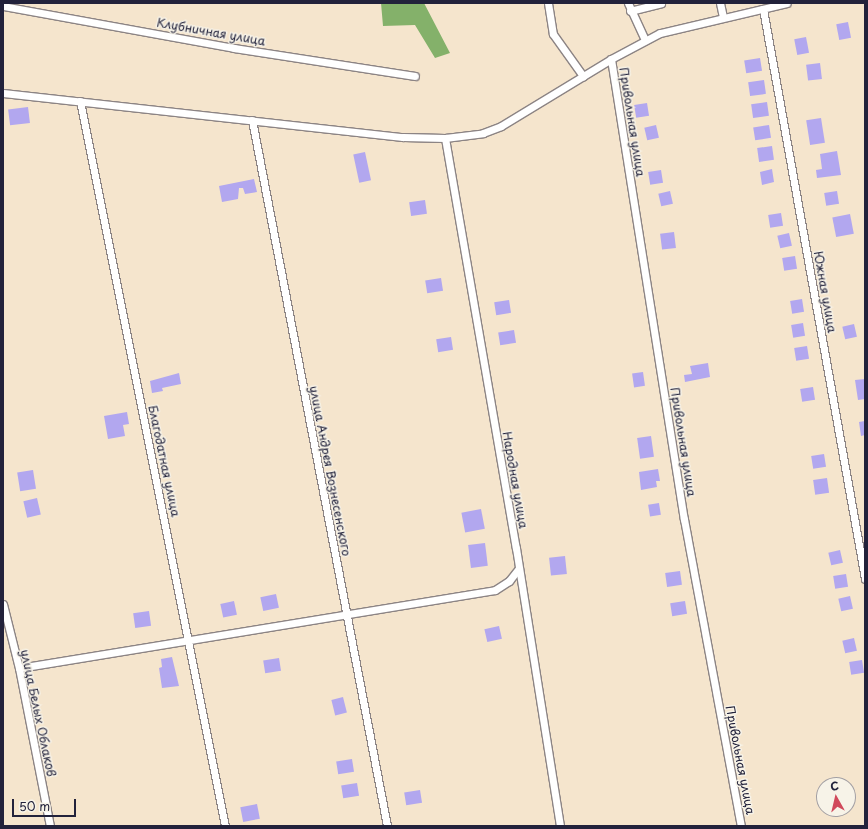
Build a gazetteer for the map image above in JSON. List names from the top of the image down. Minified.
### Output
{"streets":{"street":["Клубничная улица","Привольная улица","Южная улица","Благодатная улица","улица Андрея Вознесенского","Народная улица","улица Белых Облаков"]},"scale_bar":"50 m","north":"top"}
